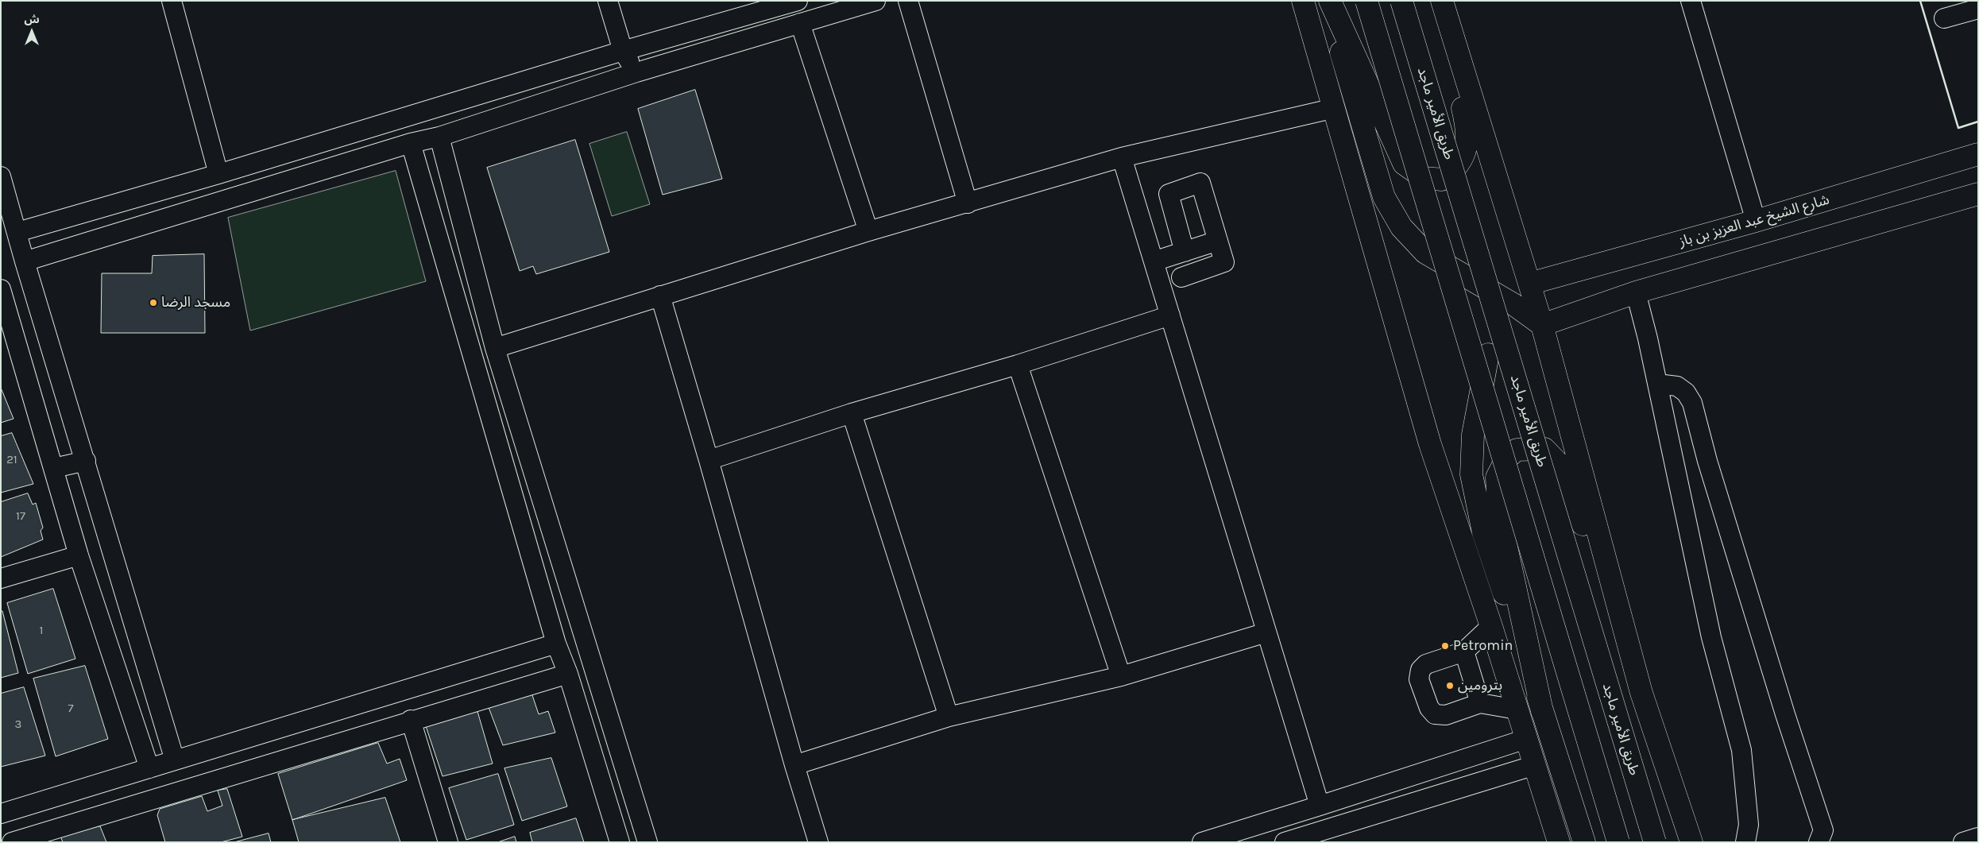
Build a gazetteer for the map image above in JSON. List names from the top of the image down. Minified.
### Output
{"streets":{"main road":["طريق الأمير ماجد","شارع الشيخ عبد العزيز بن باز"]},"places":["مسجد الرضا","Petromin","بترومين"],"house_numbers":["21","17","1","7","3"],"north":"top"}
